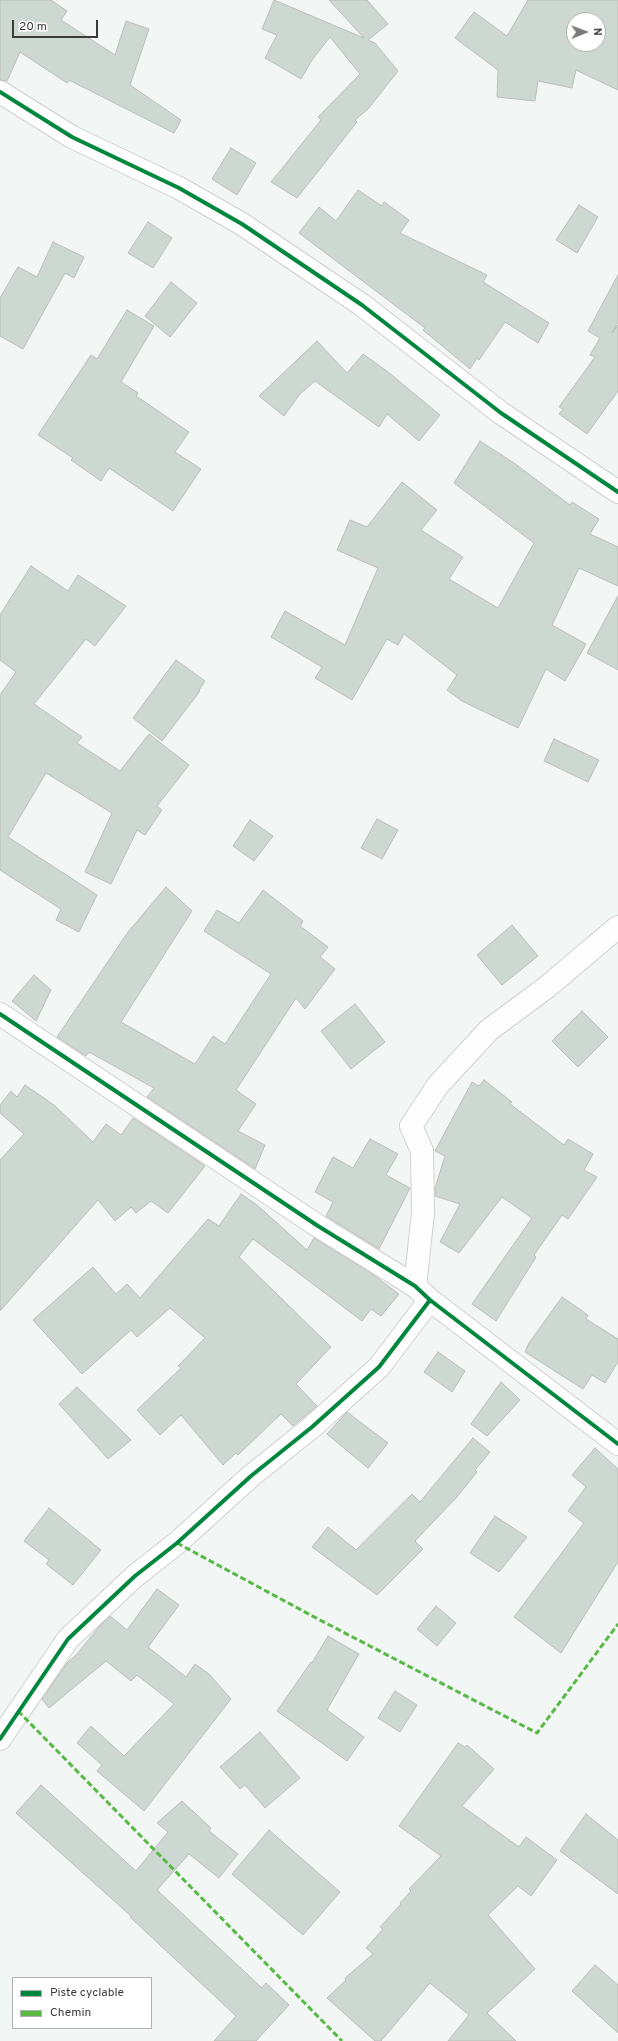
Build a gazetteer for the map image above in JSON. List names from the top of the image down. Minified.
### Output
{"legend":["Piste cyclable","Chemin"],"scale_bar":"20 m","north":"right"}
